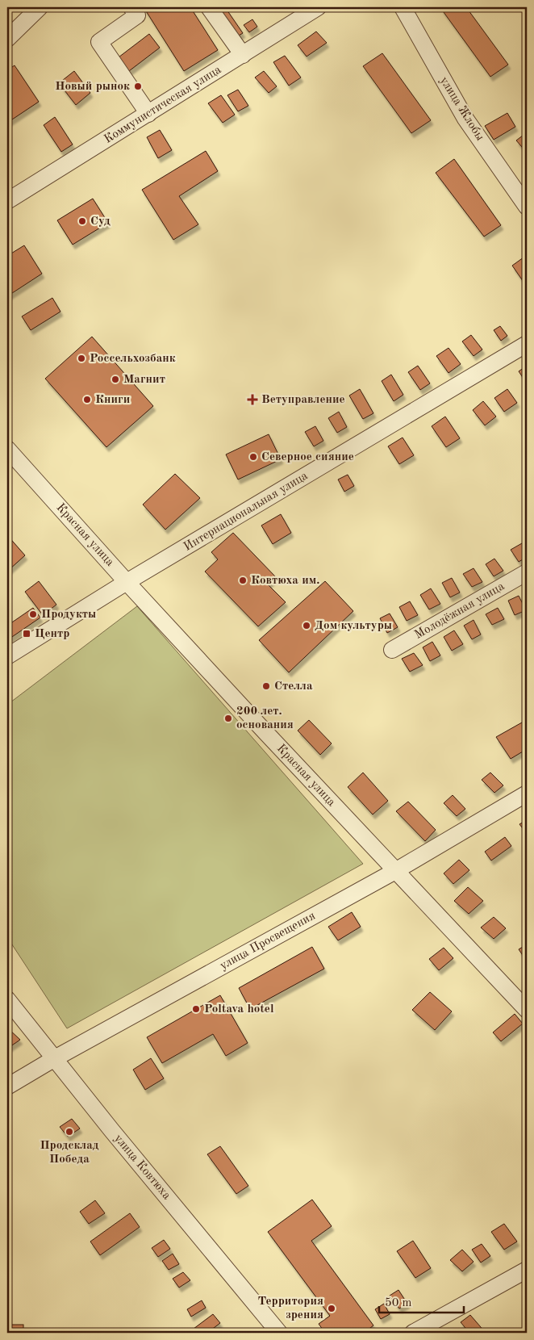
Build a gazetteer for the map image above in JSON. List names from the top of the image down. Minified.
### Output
{"streets":{"street":["Коммунистическая улица","улица Жлобы","Интернациональная улица","Красная улица","Молодёжная улица","улица Просвещения","улица Ковтюха"]},"crossings":[["Интернациональная улица","Красная улица"],["Красная улица","улица Просвещения"],["улица Просвещения","улица Ковтюха"]],"places":{"other":["Новый рынок","Суд","Россельхозбанк","Магнит","Книги","Северное сияние","Ковтюха им.","Продукты","Дом культуры","Стелла","200 лет. основания","Poltava hotel","Продсклад Победа","Территория зрения"],"health":["Ветуправление"],"transit":["Центр"]},"scale_bar":"50 m"}
